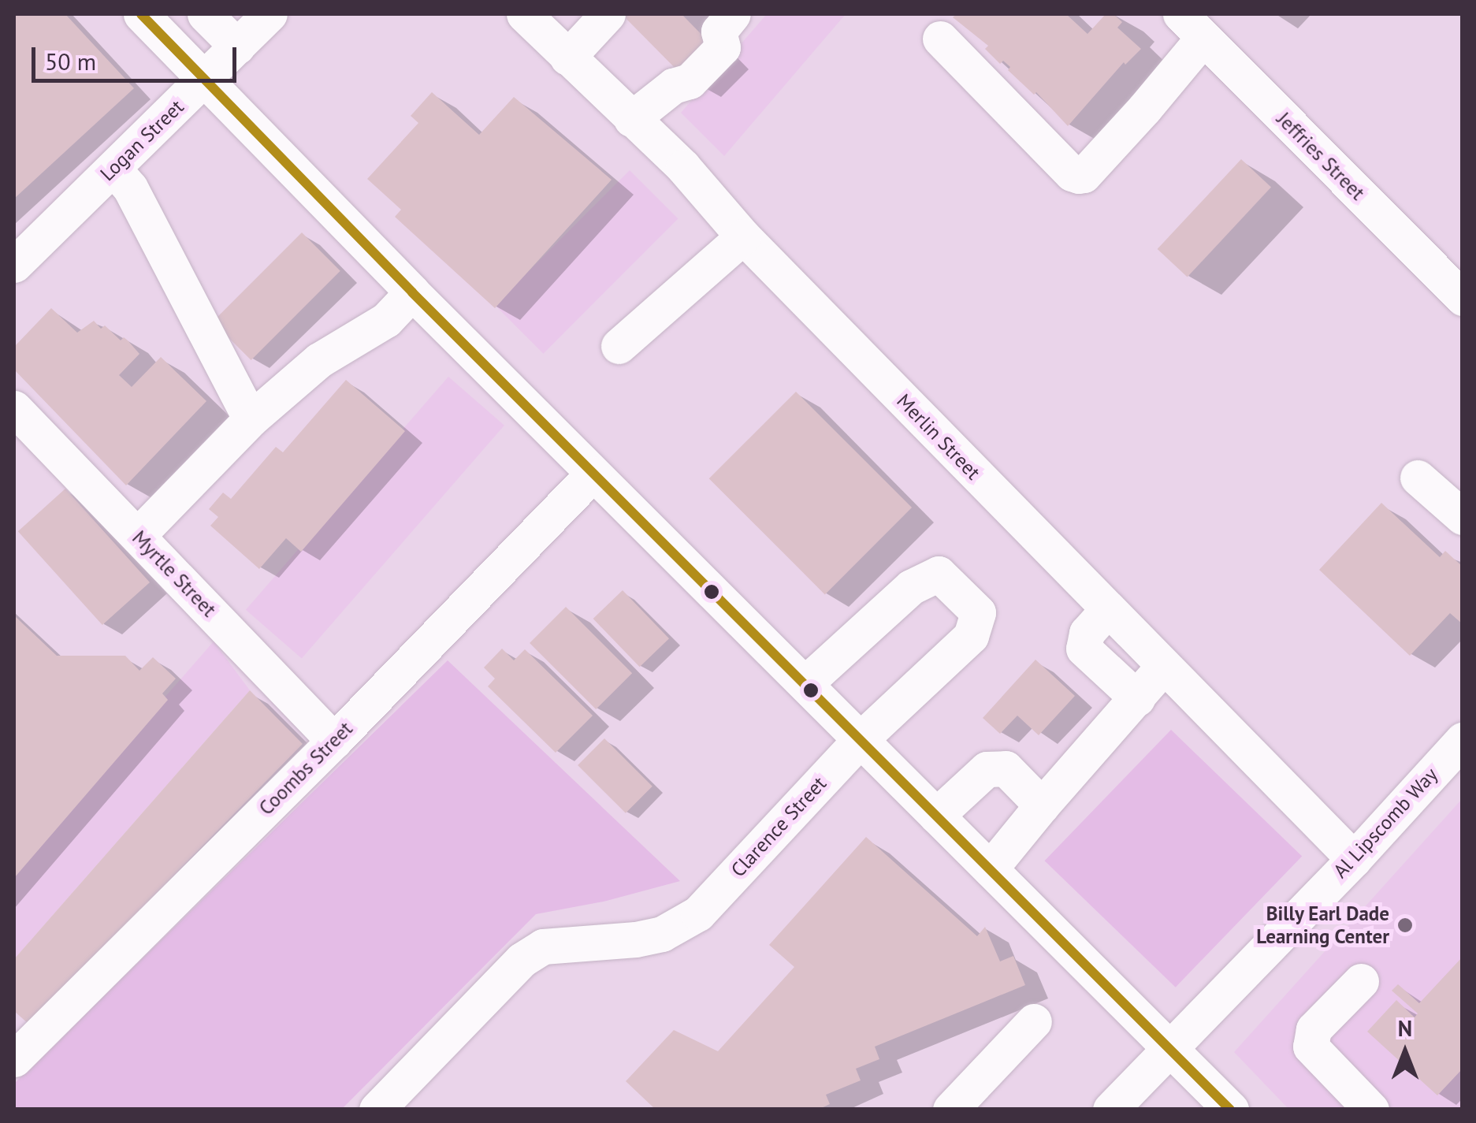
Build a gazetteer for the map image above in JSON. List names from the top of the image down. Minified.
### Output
{"streets":{"street":["Logan Street","Jeffries Street","Merlin Street","Myrtle Street","Coombs Street","Al Lipscomb Way","Clarence Street"]},"crossings":[["Merlin Street","Al Lipscomb Way"],["Myrtle Street","Coombs Street"]],"places":["Billy Earl Dade Learning Center"],"scale_bar":"50 m","north":"top"}
